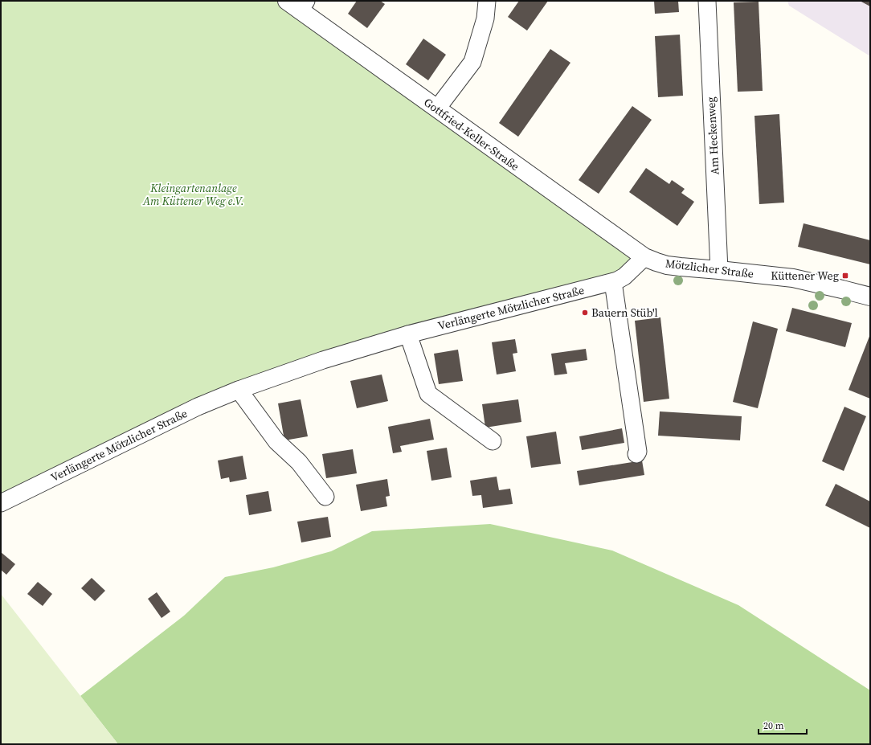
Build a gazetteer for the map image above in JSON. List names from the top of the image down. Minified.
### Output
{"streets":{"street":["Gottfried-Keller-Straße","Am Heckenweg","Mötzlicher Straße","Verlängerte Mötzlicher Straße"]},"crossings":[["Gottfried-Keller-Straße","Mötzlicher Straße"],["Gottfried-Keller-Straße","Verlängerte Mötzlicher Straße"],["Am Heckenweg","Mötzlicher Straße"],["Mötzlicher Straße","Verlängerte Mötzlicher Straße"]],"parks":["Kleingartenanlage Am Küttener Weg e.V."],"places":{"transit":["Küttener Weg"],"other":["Bauern Stüb'l"]},"scale_bar":"20 m"}
